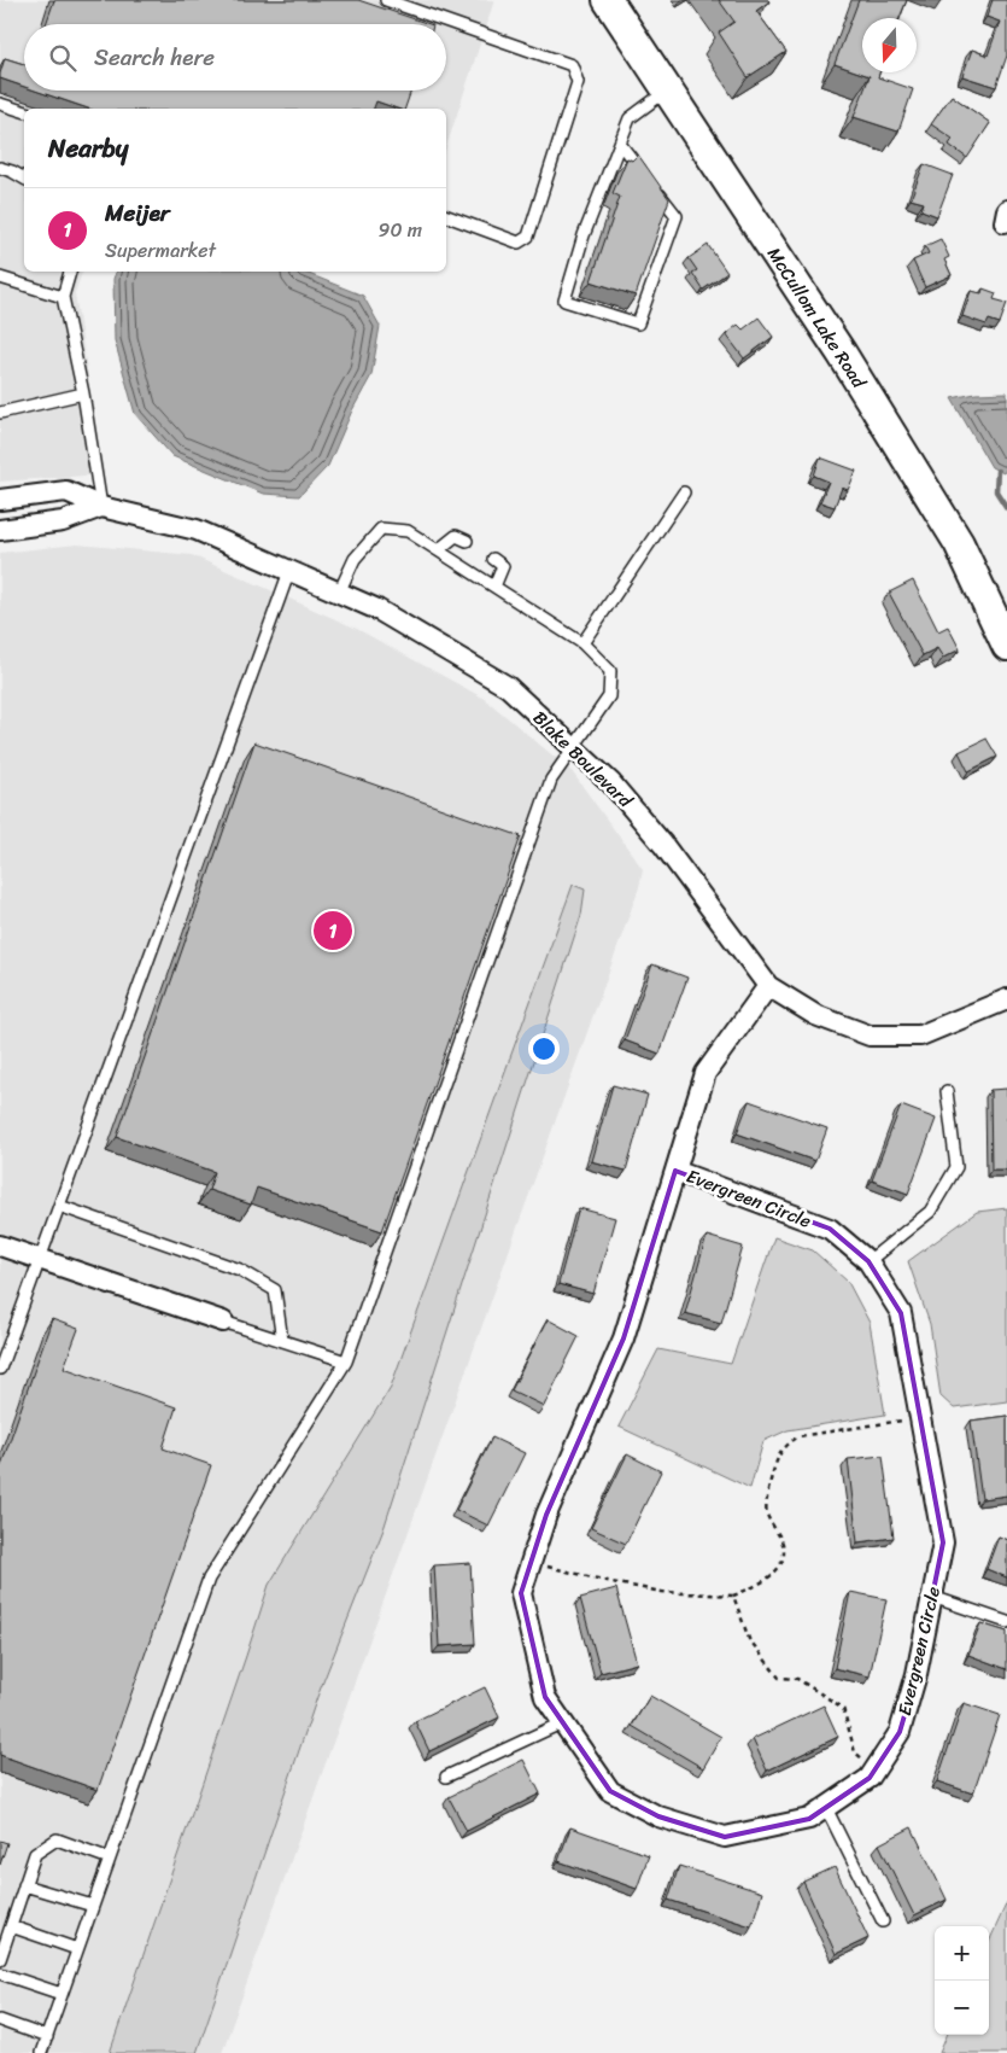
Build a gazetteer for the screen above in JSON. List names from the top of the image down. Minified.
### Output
{"streets":{"street":["McCullom Lake Road","Blake Boulevard","Evergreen Circle"]},"crossings":[["Blake Boulevard","Evergreen Circle"]],"north":"bottom","page":{"search":"Search here","heading":"Nearby","list":[{"mark":"1","name":"Meijer","note":"Supermarket","value":"90 m"}],"pins":"1","map_buttons":["+","−"]}}
